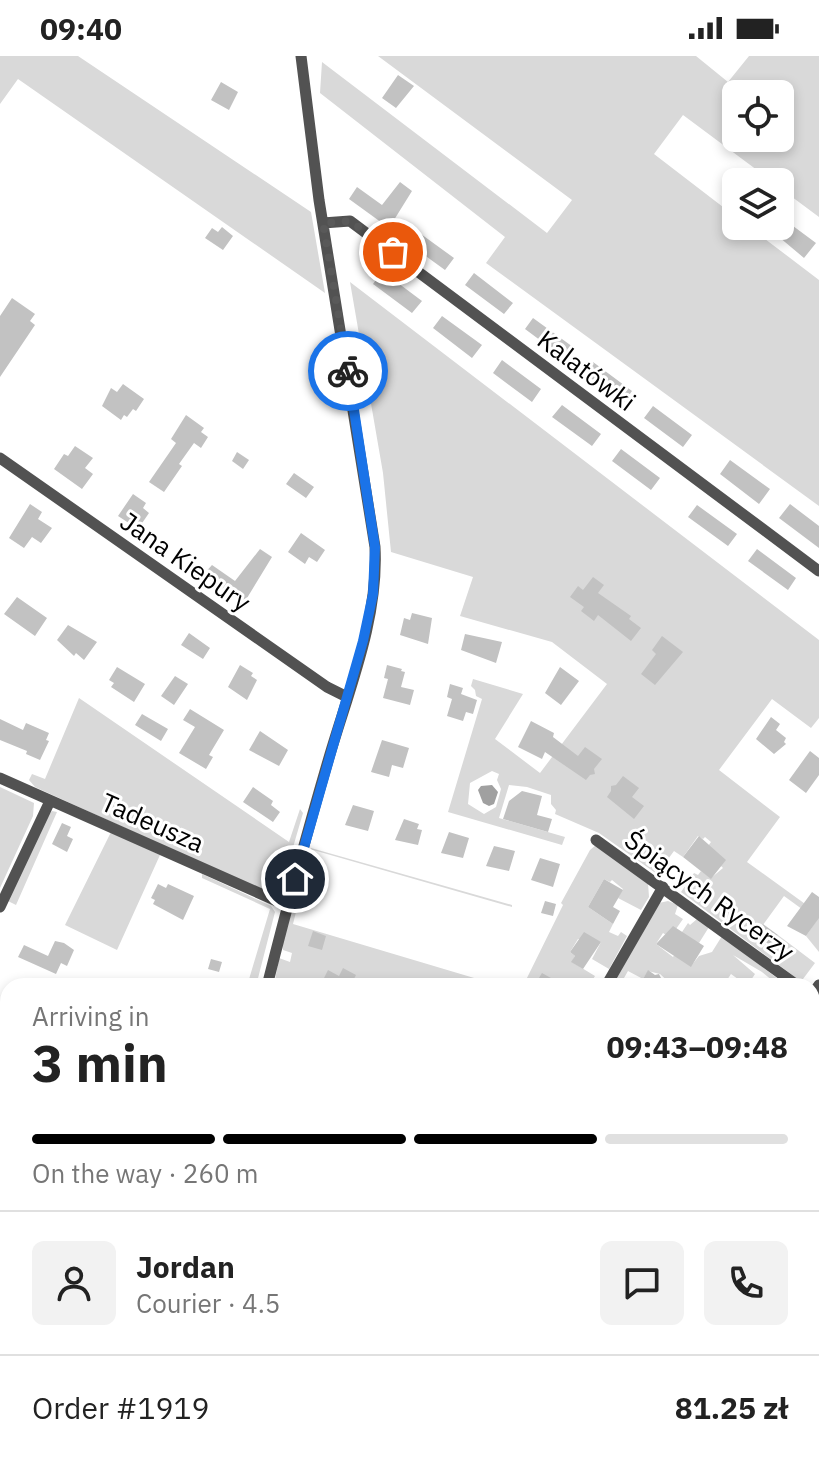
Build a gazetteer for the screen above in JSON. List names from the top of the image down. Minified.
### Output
{"streets":{"street":["Kalatówki","Jana Kiepury","Tadeusza","Śpiących Rycerzy"]},"page":{"status":"09:40","heading":["3 min","Arriving in","09:43–09:48"],"panel":["Jordan","Courier · 4.5","Order #1919","81.25 zł"],"bar":"On the way · 260 m"}}
